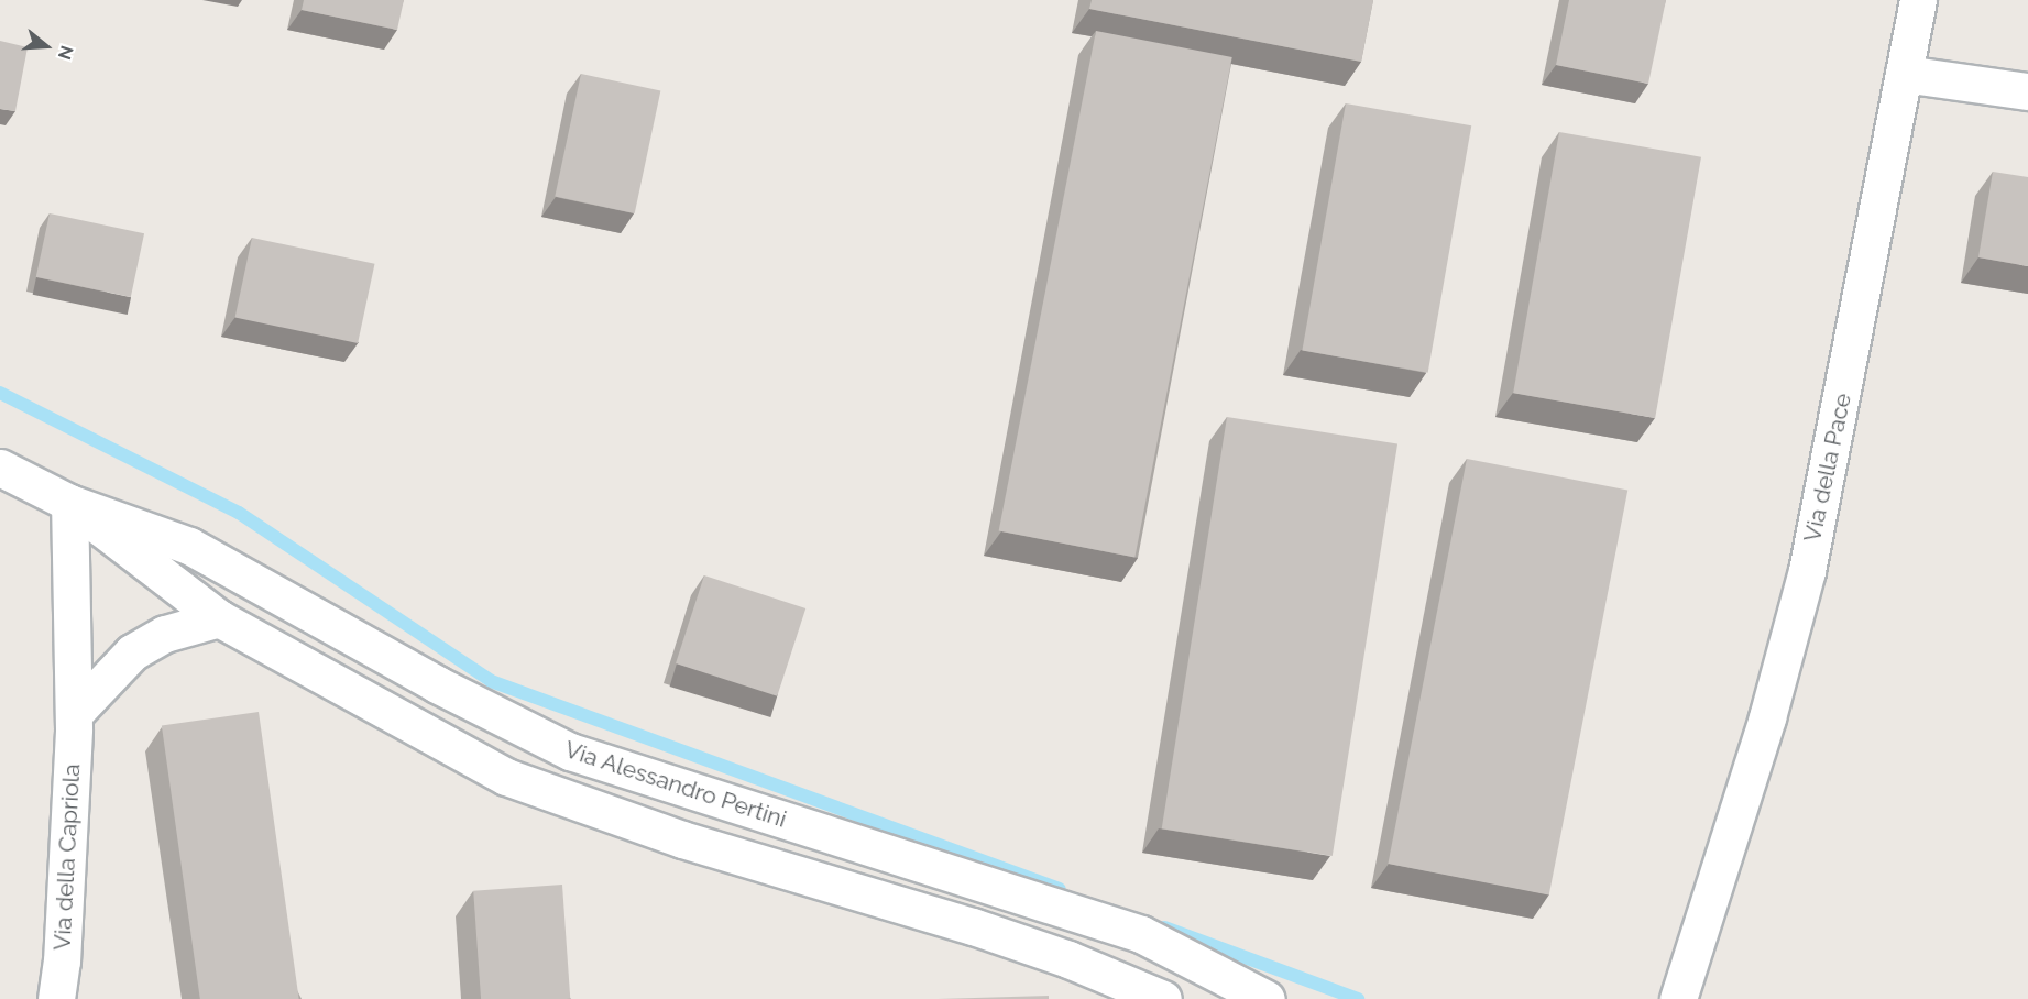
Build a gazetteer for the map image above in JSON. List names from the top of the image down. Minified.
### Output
{"streets":{"street":["Via della Pace","Via Alessandro Pertini","Via della Capriola"]},"crossings":[["Via Alessandro Pertini","Via della Capriola"]],"north":"right"}
